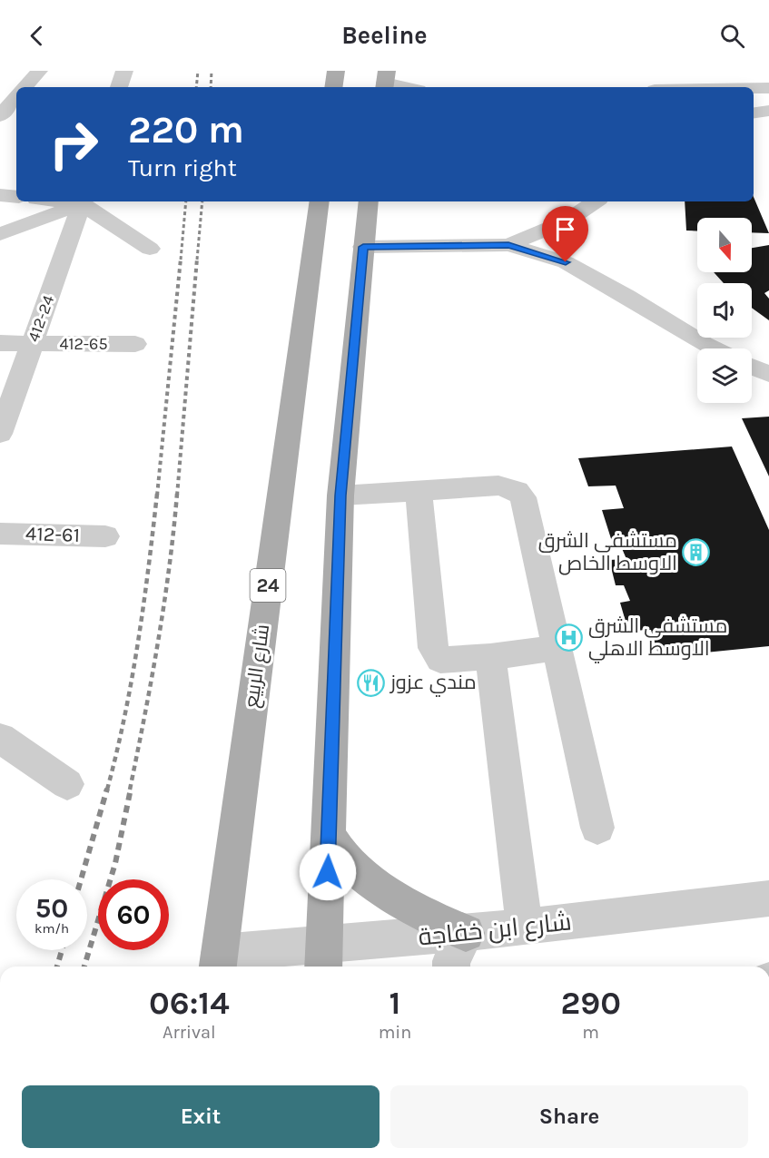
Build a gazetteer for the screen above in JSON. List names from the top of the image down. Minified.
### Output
{"streets":{"main road":["24","شارع الربيع"],"street":["412-24","412-65","412-61","شارع ابن خفاجة"]},"crossings":[["412-24","412-65"],["شارع الربيع","شارع ابن خفاجة"]],"places":{"building":["مستشفى الشرق الاوسط الخاص"],"hospital":["مستشفى الشرق الاوسط الاهلي"],"restaurant":["مندي عزوز"]},"north":"bottom","page":{"header":"Beeline","turn":["220 m","Turn right"],"speed":"50 km/h","limit":"60","eta":["06:14","Arrival","1","min","290","m"],"buttons":["Exit","Share"]}}
